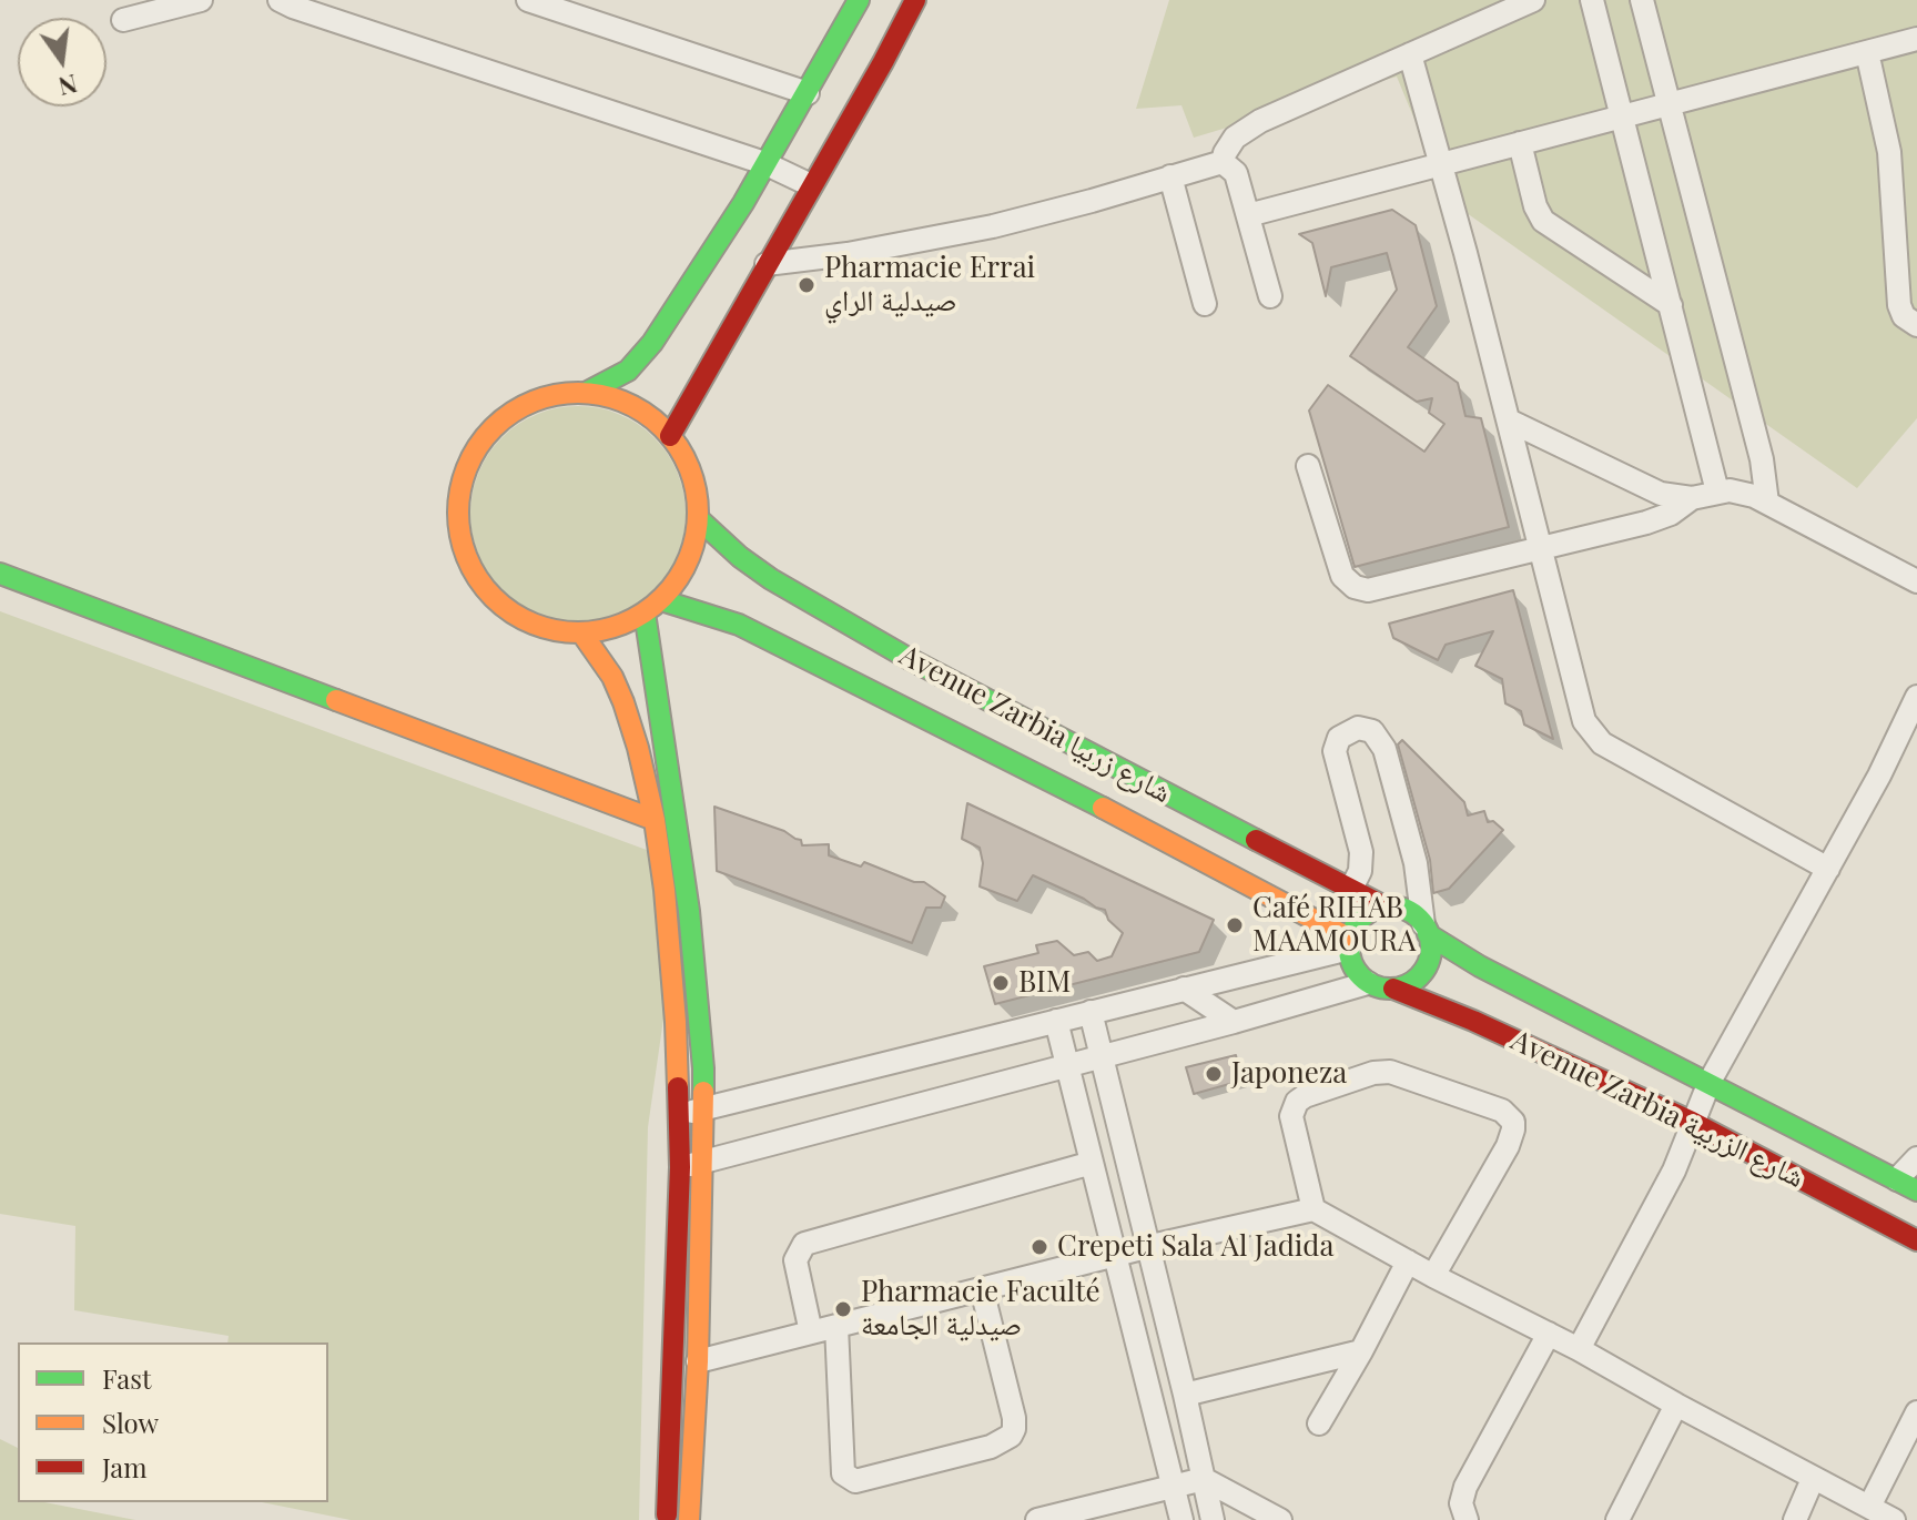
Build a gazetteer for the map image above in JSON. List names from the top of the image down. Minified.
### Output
{"streets":{"main road":["Avenue Zarbia شارع زربيا","Avenue Zarbia شارع الزربية"]},"crossings":[["Avenue Zarbia شارع زربيا","Avenue Zarbia شارع الزربية"]],"places":["Pharmacie Errai صيدلية الراي","Café RIHAB MAAMOURA","BIM","Japoneza","Crepeti Sala Al Jadida","Pharmacie Faculté صيدلية الجامعة"],"legend":["Fast","Slow","Jam"],"north":"bottom"}
